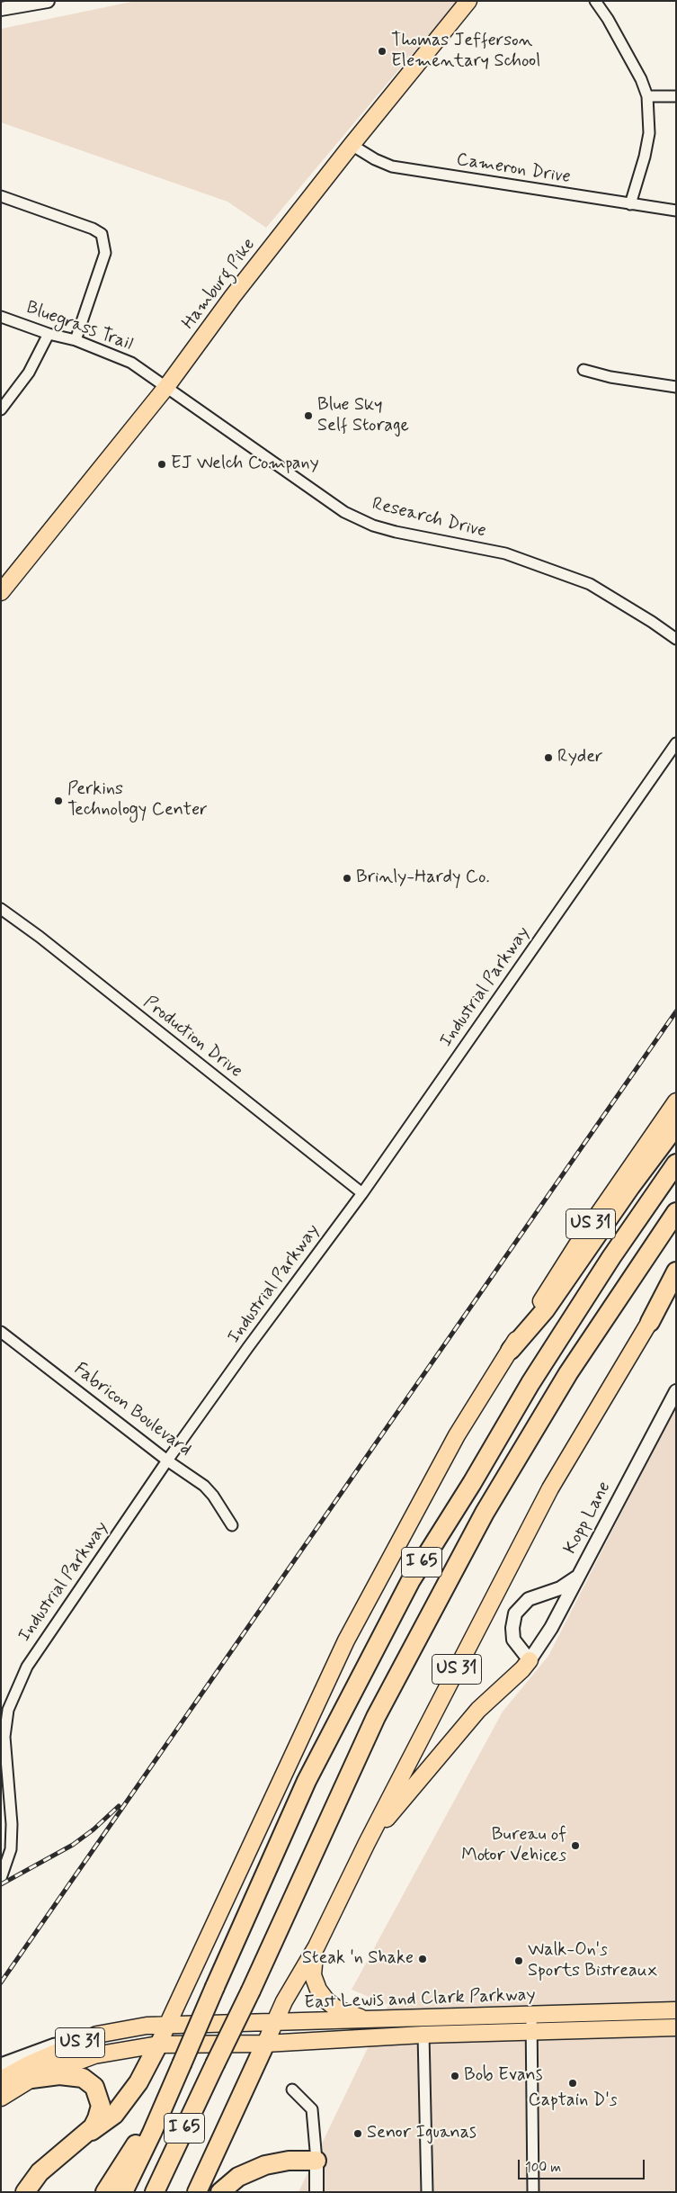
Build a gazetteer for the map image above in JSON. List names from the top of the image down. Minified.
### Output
{"streets":{"highway":["I 65"],"main road":["Hamburg Pike","US 31","East Lewis and Clark Parkway"],"street":["Cameron Drive","Bluegrass Trail","Research Drive","Industrial Parkway","Production Drive","Fabricon Boulevard","Kopp Lane"]},"crossings":[["Cameron Drive","Hamburg Pike"],["Hamburg Pike","Bluegrass Trail"],["Hamburg Pike","Research Drive"],["Bluegrass Trail","Research Drive"],["Industrial Parkway","Production Drive"],["Industrial Parkway","Fabricon Boulevard"],["US 31","East Lewis and Clark Parkway"]],"places":["Thomas Jefferson Elementary School","Blue Sky Self Storage","EJ Welch Company","Ryder","Perkins Technology Center","Brinly-Hardy Co.","Bureau of Motor Vehices","Steak 'n Shake","Walk-On's Sports Bistreaux","Bob Evans","Captain D's","Senor Iguanas"],"scale_bar":"100 m"}
